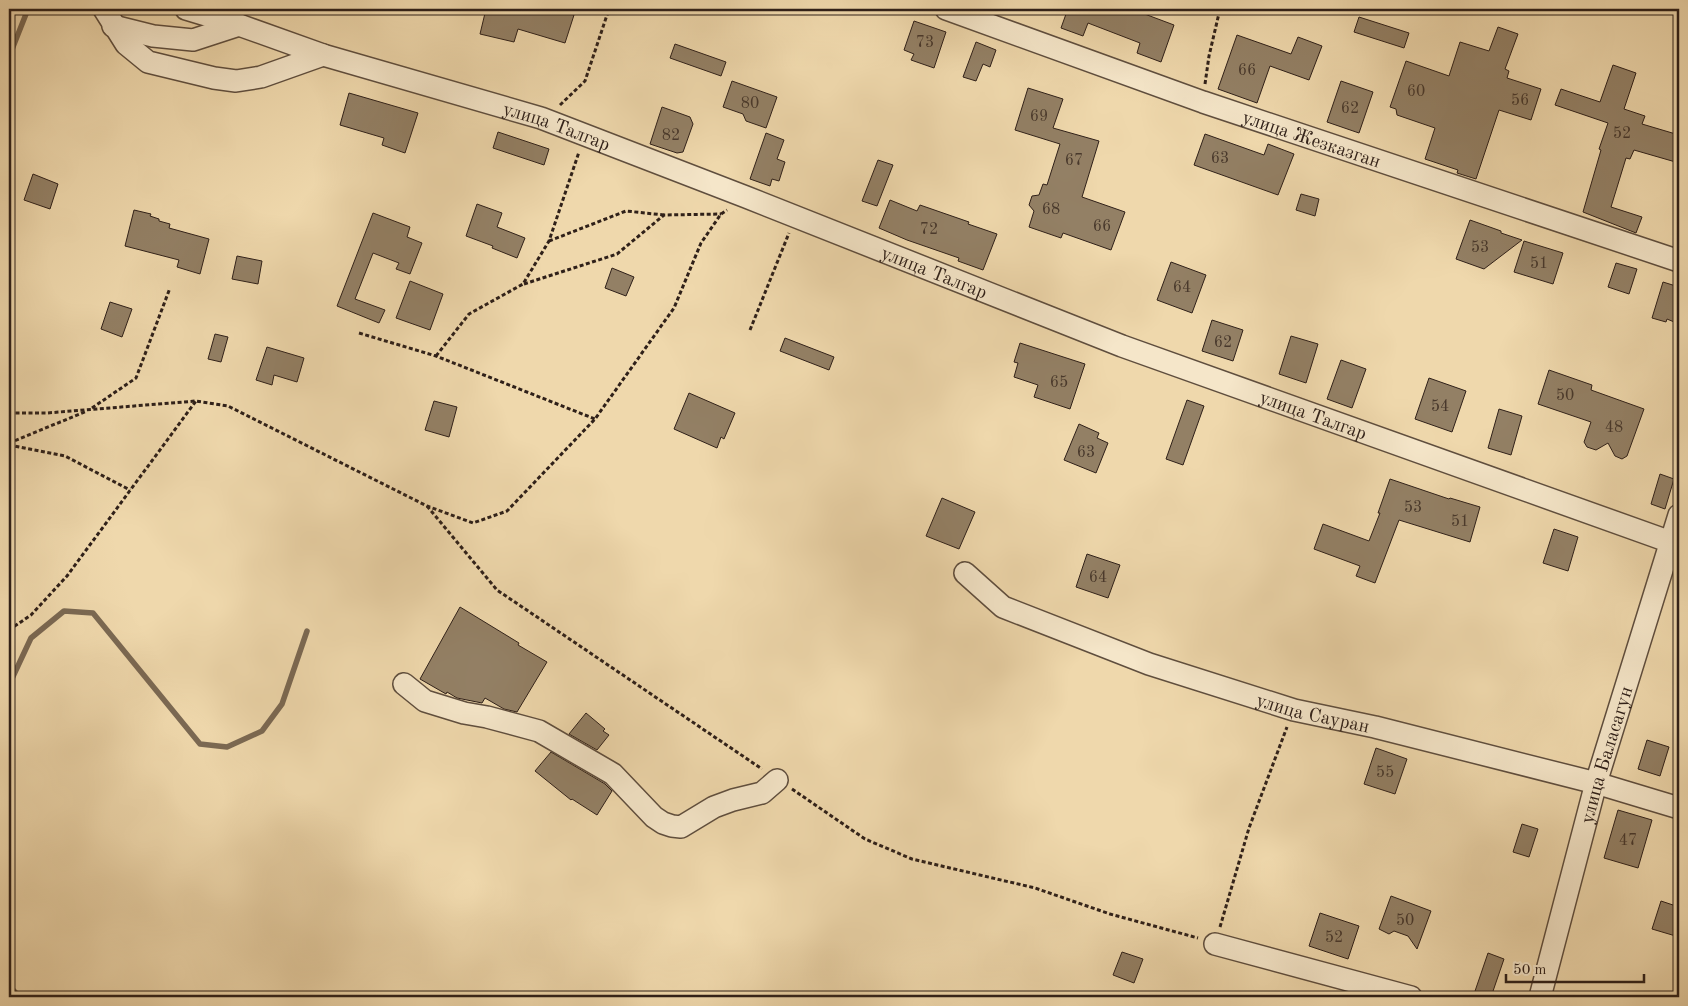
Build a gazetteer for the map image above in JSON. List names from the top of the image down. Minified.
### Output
{"streets":{"street":["улица Талгар","улица Жезказган","улица Сауран","улица Баласагун"]},"crossings":[["улица Талгар","улица Баласагун"],["улица Сауран","улица Баласагун"]],"house_numbers":["73","66","60","56","80","62","69","52","82","63","67","68","66","72","53","51","64","62","65","50","54","48","63","53","51","64","55","47","50","52"],"scale_bar":"50 m"}
